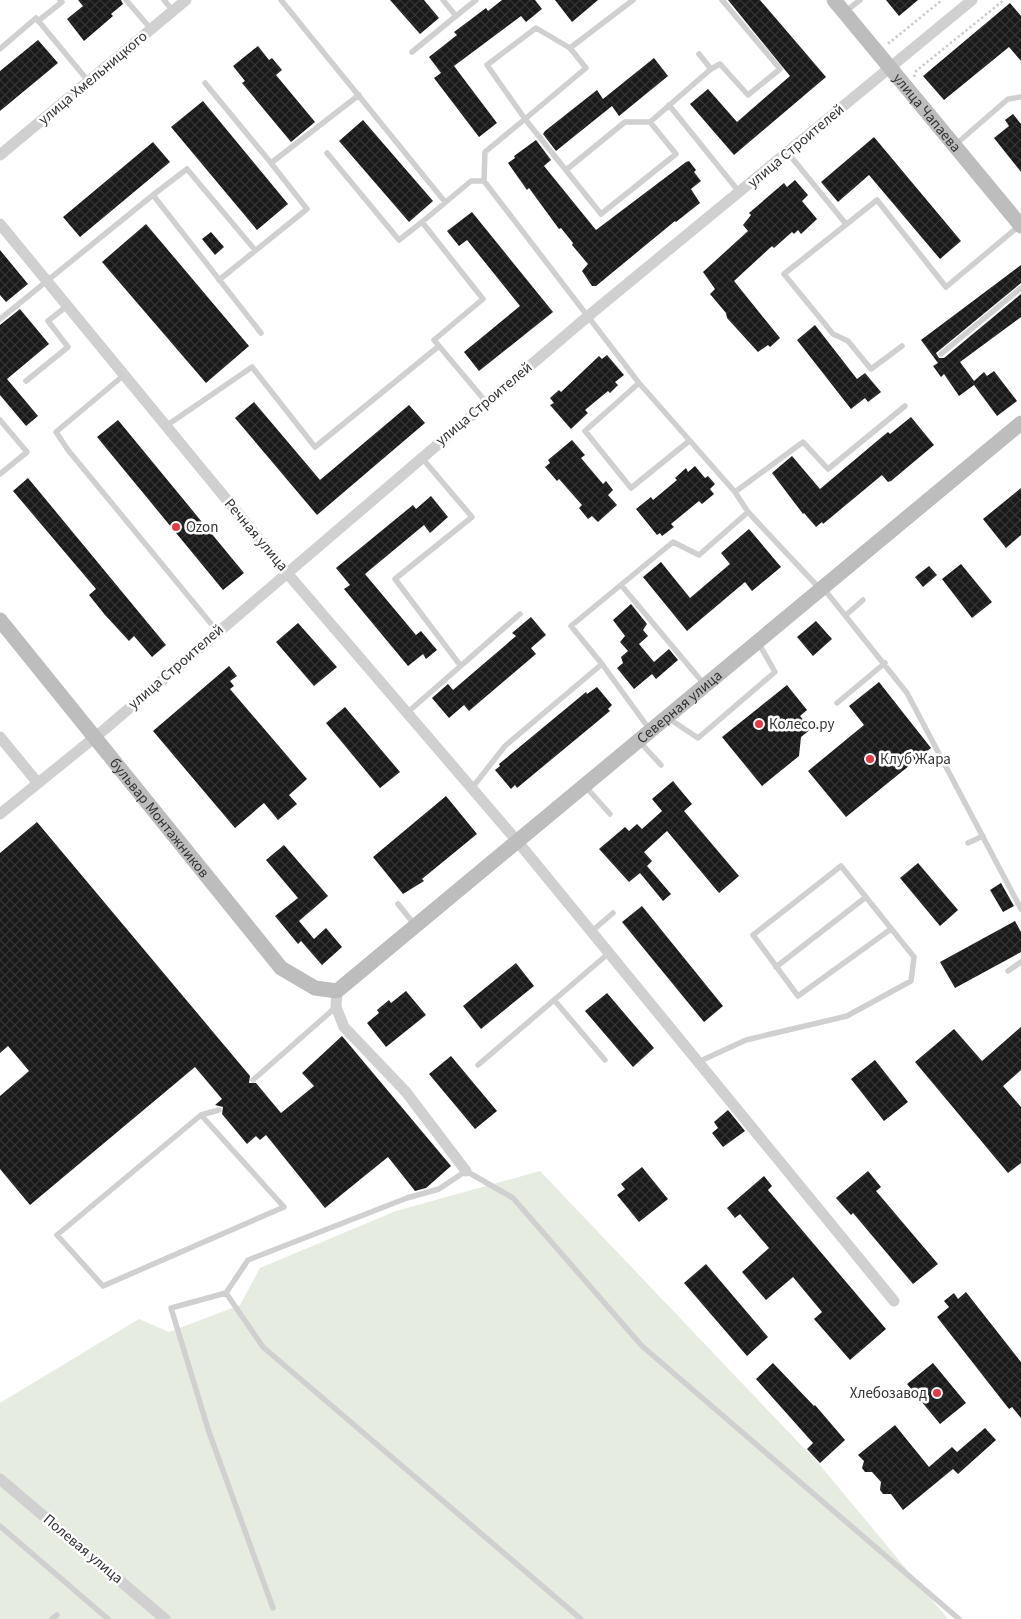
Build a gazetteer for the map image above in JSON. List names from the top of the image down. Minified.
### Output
{"streets":{"street":["улица Хмельницкого","улица Чапаева","улица Строителей","Речная улица","Северная улица","бульвар Монтажников","Полевая улица"]},"crossings":[["улица Чапаева","улица Строителей"],["улица Строителей","Речная улица"],["улица Строителей","бульвар Монтажников"],["Речная улица","Северная улица"],["Северная улица","бульвар Монтажников"]],"places":["Ozon","Колесо.ру","Клуб Жара","Хлебозавод"]}
